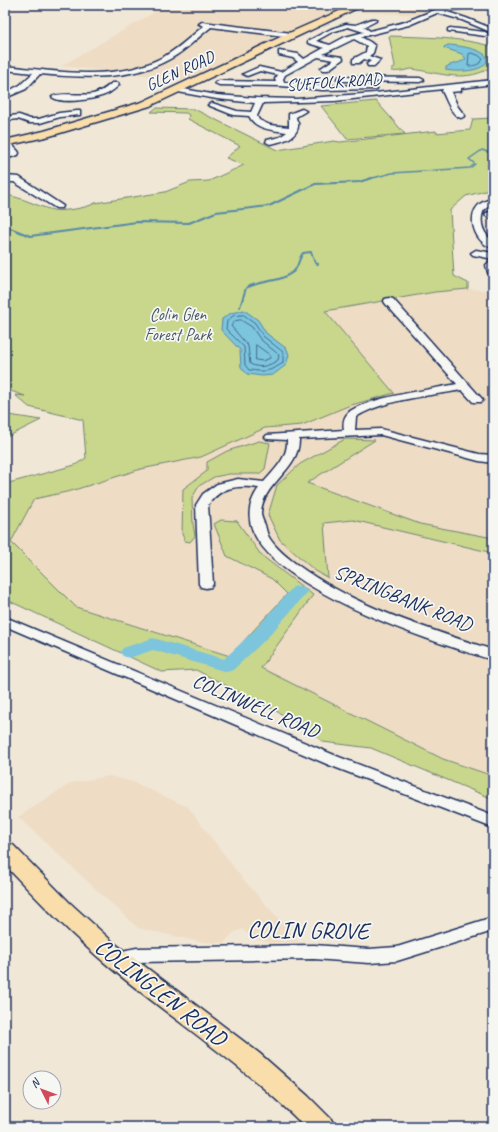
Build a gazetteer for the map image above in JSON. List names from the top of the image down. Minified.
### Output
{"streets":{"main road":["GLEN ROAD","COLINGLEN ROAD"],"street":["SUFFOLK ROAD","SPRINGBANK ROAD","COLINWELL ROAD","COLIN GROVE"]},"crossings":[["GLEN ROAD","SUFFOLK ROAD"],["COLIN GROVE","COLINGLEN ROAD"]],"parks":["Colin Glen Forest Park"],"north":"top left"}
